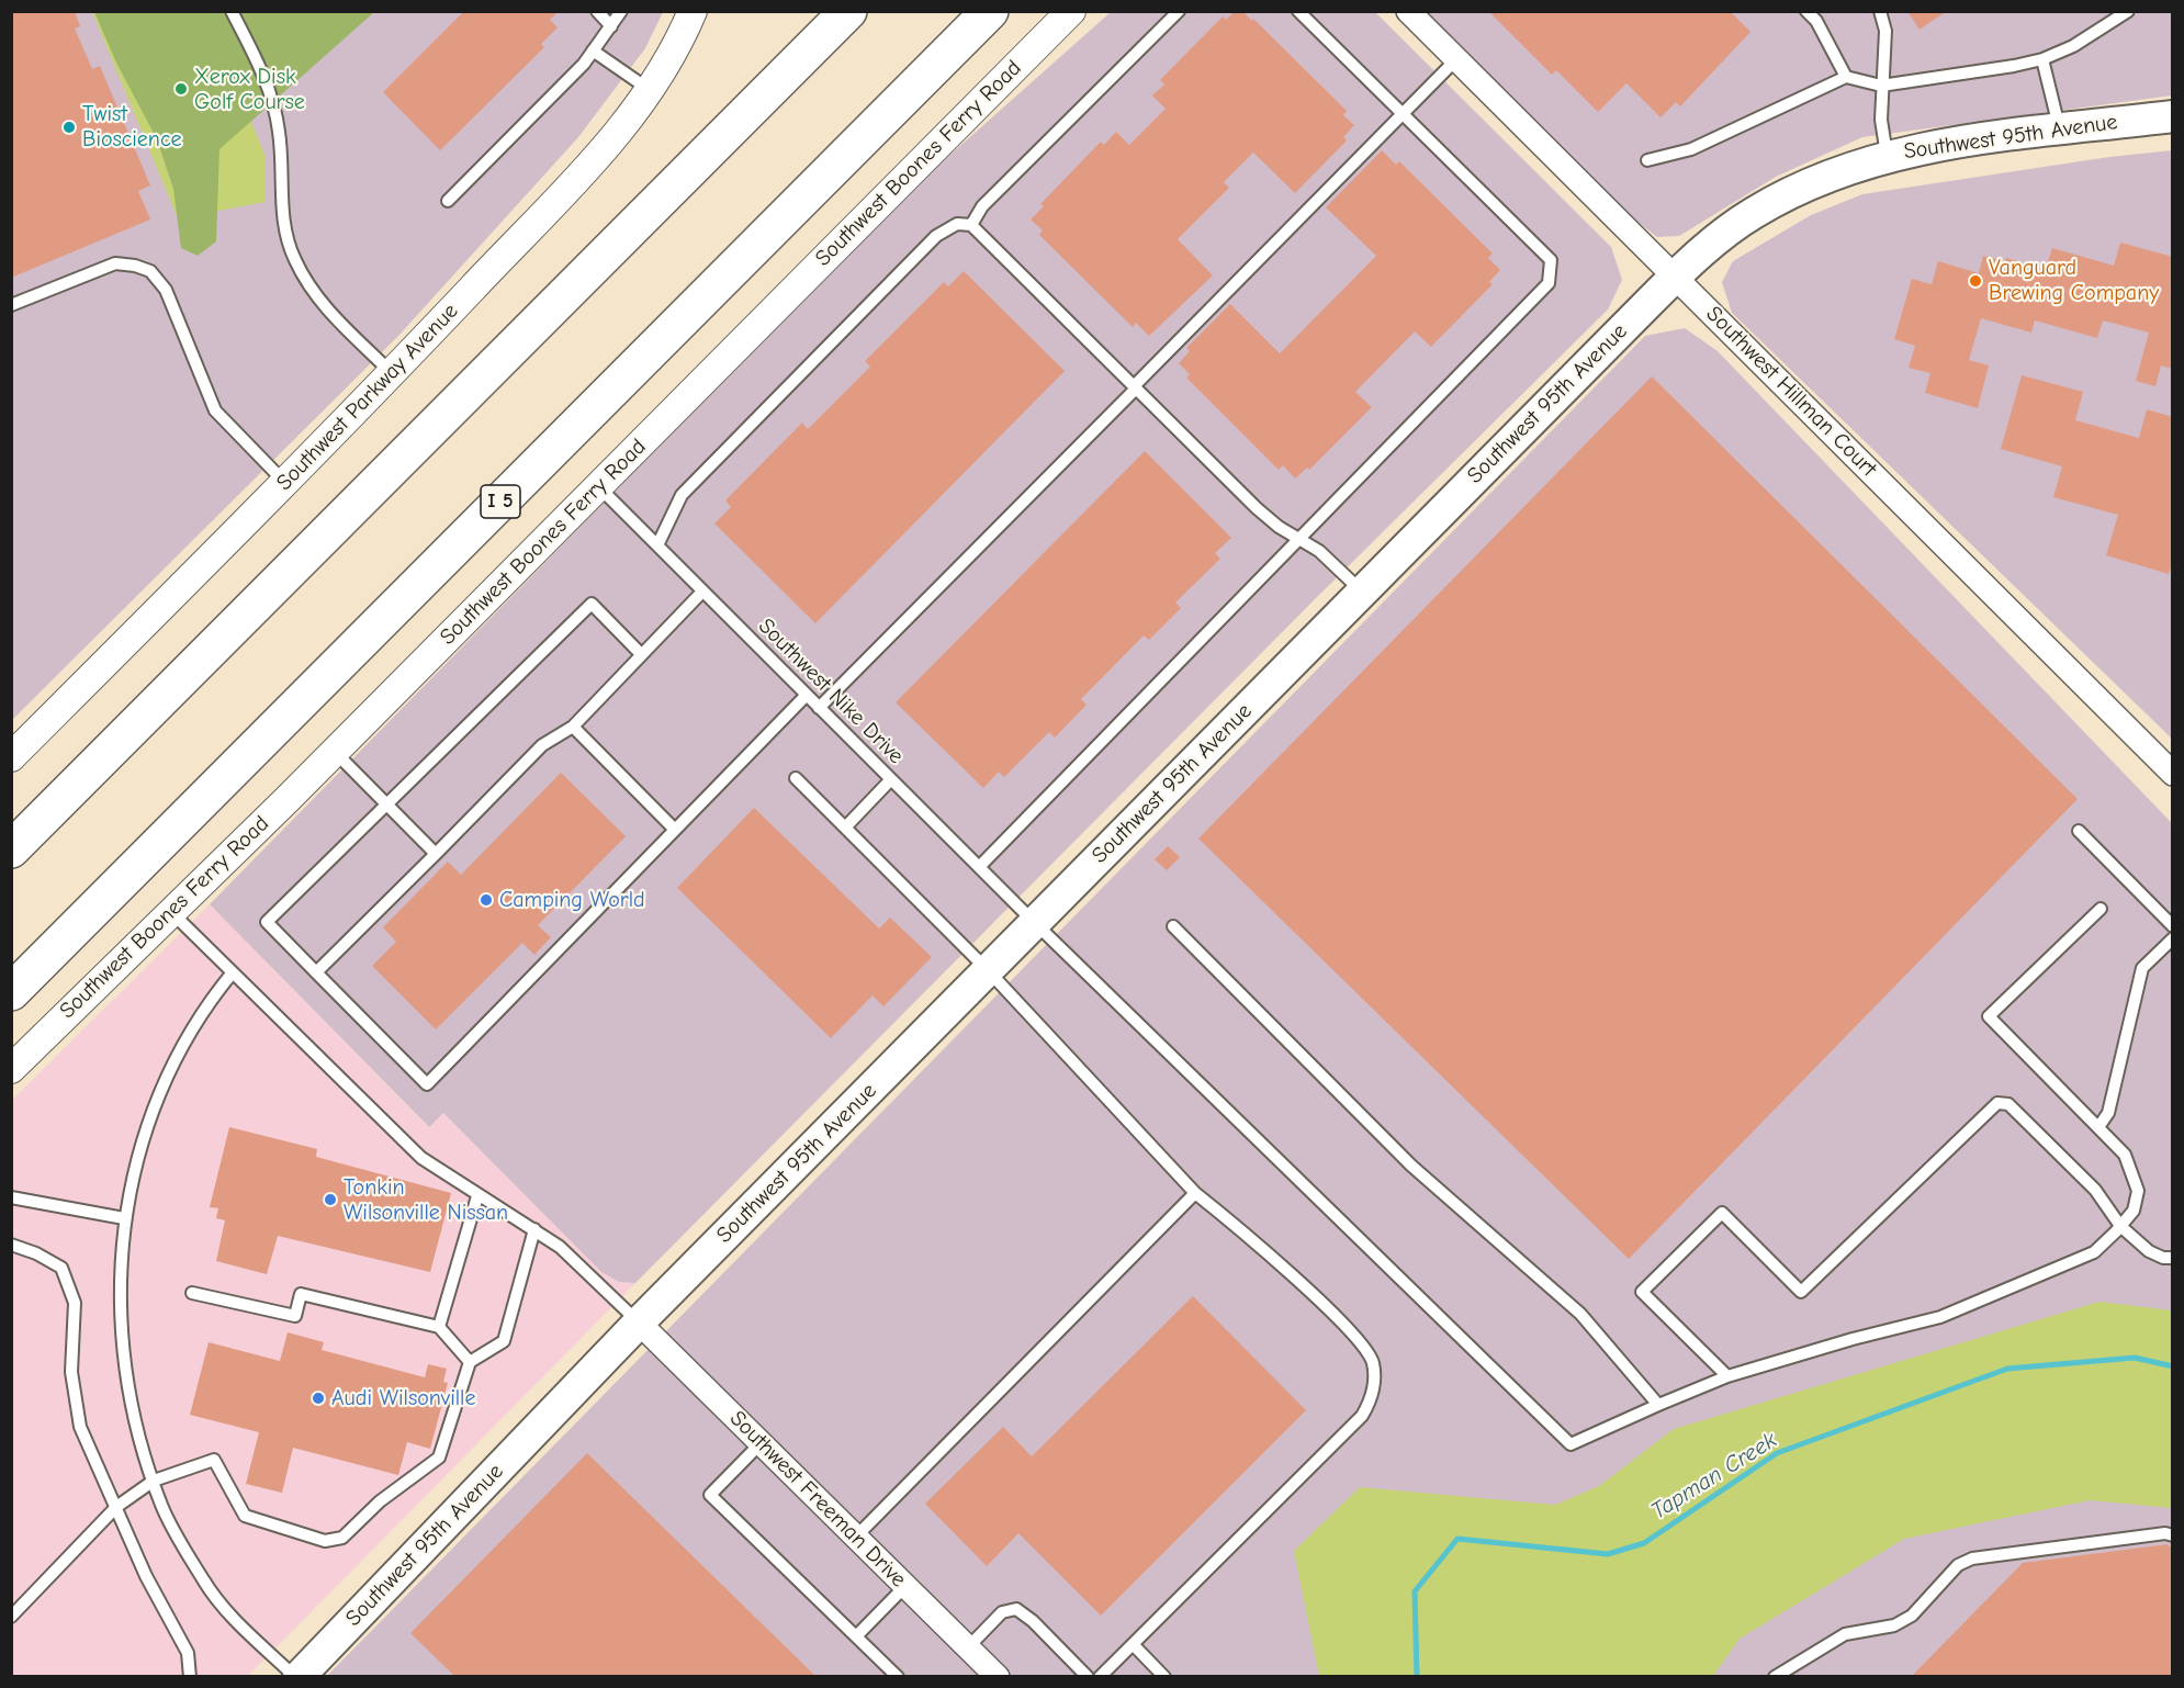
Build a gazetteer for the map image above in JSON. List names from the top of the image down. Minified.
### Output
{"streets":{"highway":["I 5"],"main road":["Southwest 95th Avenue"],"street":["Southwest Boones Ferry Road","Southwest Hillman Court","Southwest Parkway Avenue","Southwest Freeman Drive"],"lane":["Southwest Nike Drive"]},"crossings":[["Southwest 95th Avenue","Southwest Hillman Court"],["Southwest 95th Avenue","Southwest Nike Drive"],["Southwest 95th Avenue","Southwest Freeman Drive"],["Southwest Boones Ferry Road","Southwest Nike Drive"]],"water":["Tapman Creek"],"places":["Xerox Disk Golf Course","Twist Bioscience","Vanguard Brewing Company","Camping World","Tonkin Wilsonville Nissan","Audi Wilsonville"]}
